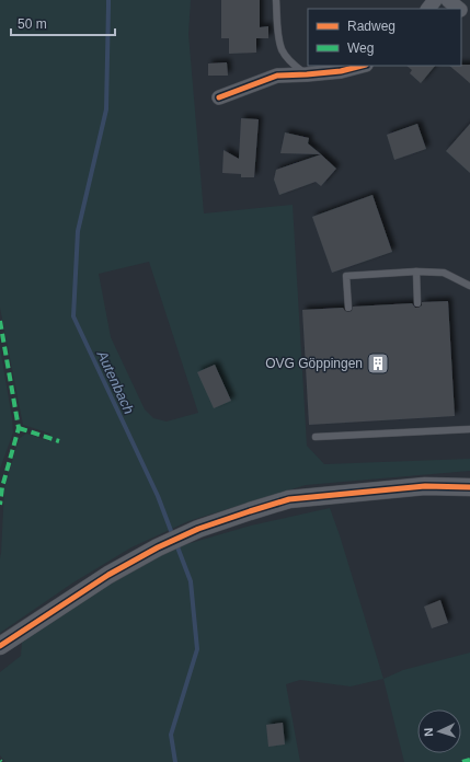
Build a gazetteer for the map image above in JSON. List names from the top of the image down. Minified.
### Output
{"water":["Autenbach"],"places":{"building":["OVG Göppingen"]},"legend":["Radweg","Weg"],"scale_bar":"50 m","north":"left"}
